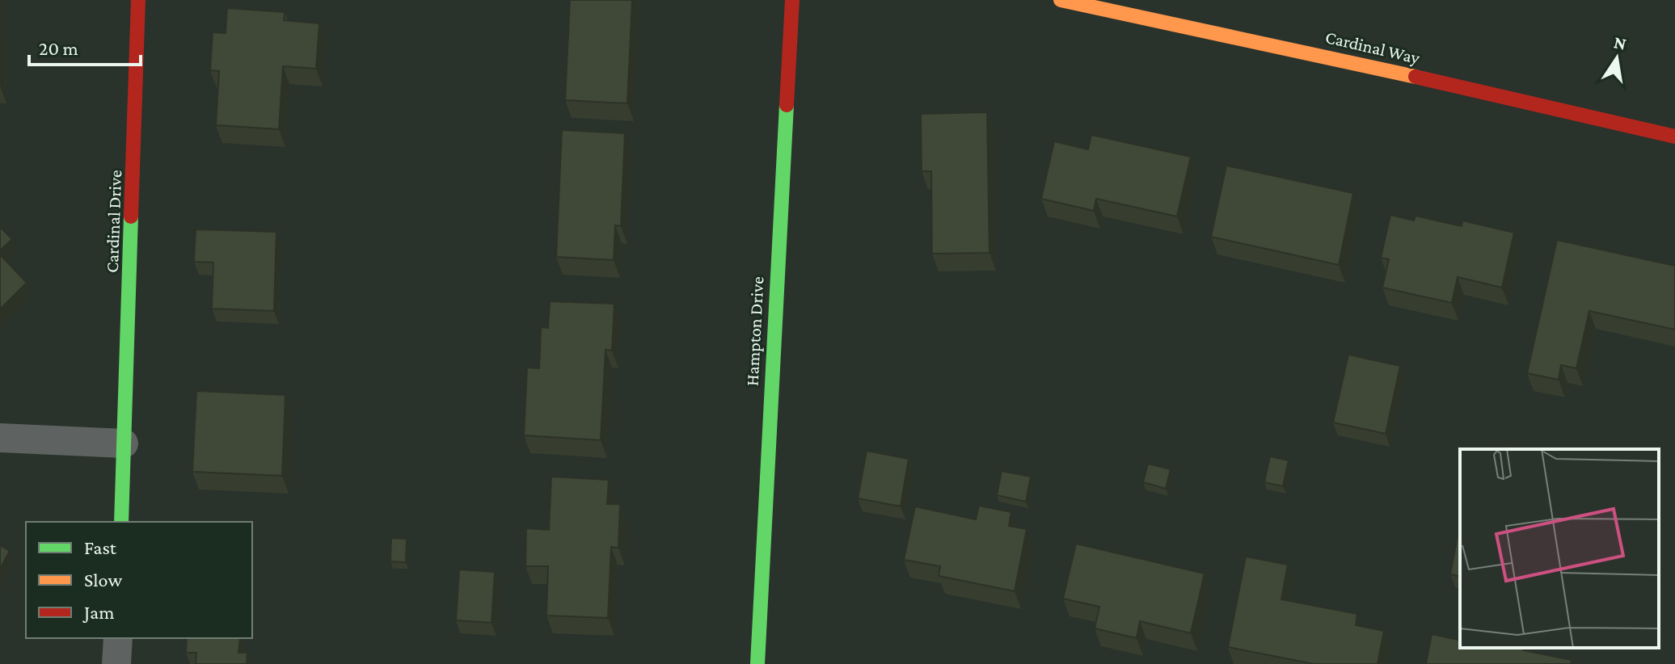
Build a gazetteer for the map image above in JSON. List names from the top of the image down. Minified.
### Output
{"streets":{"street":["Cardinal Way","Cardinal Drive","Hampton Drive"]},"legend":["Fast","Slow","Jam"],"scale_bar":"20 m","north":"top"}
